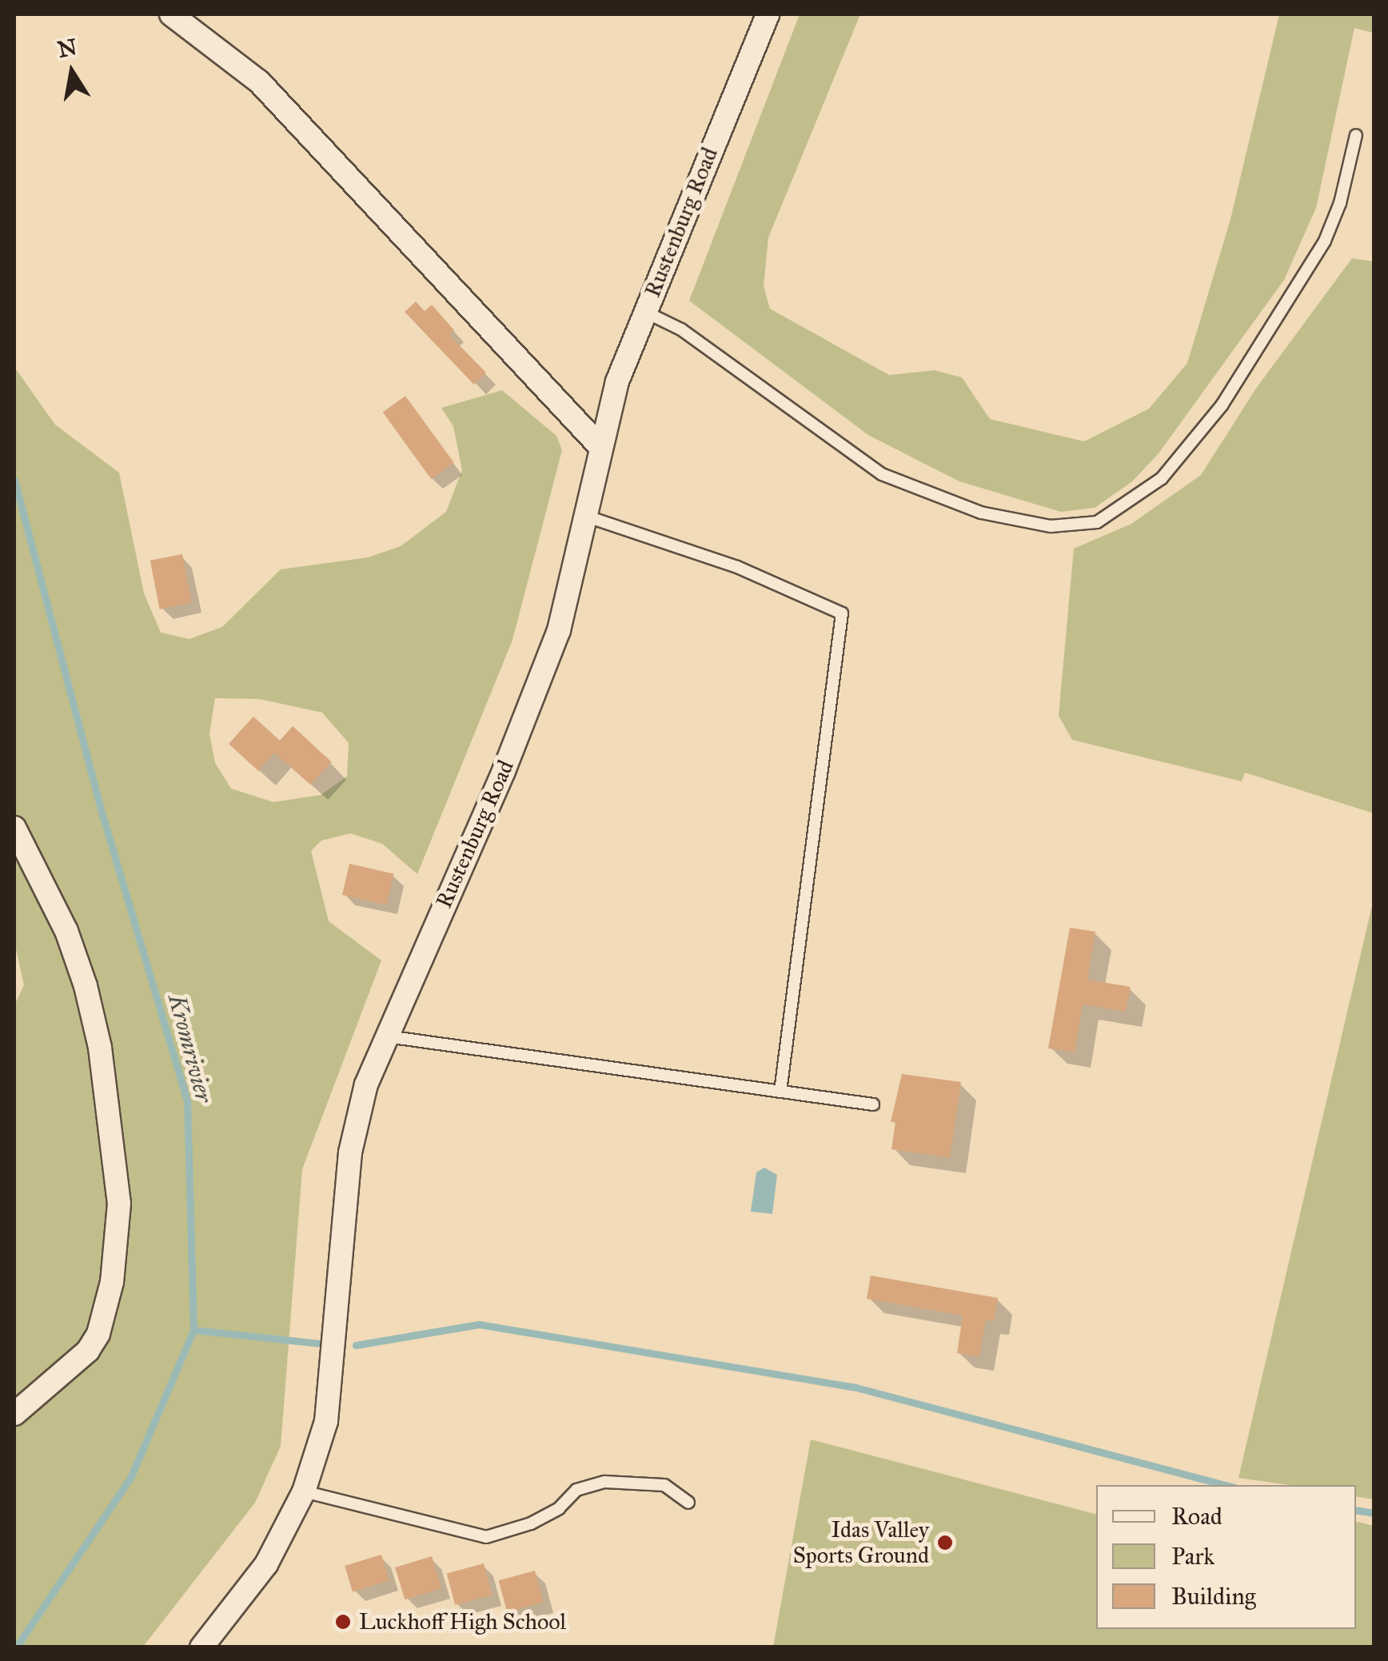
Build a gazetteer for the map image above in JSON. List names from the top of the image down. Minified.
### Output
{"streets":{"street":["Rustenburg Road"]},"water":["Kromrivier"],"places":["Idas Valley Sports Ground","Luckhoff High School"],"legend":["Road","Park","Building"],"north":"top"}
